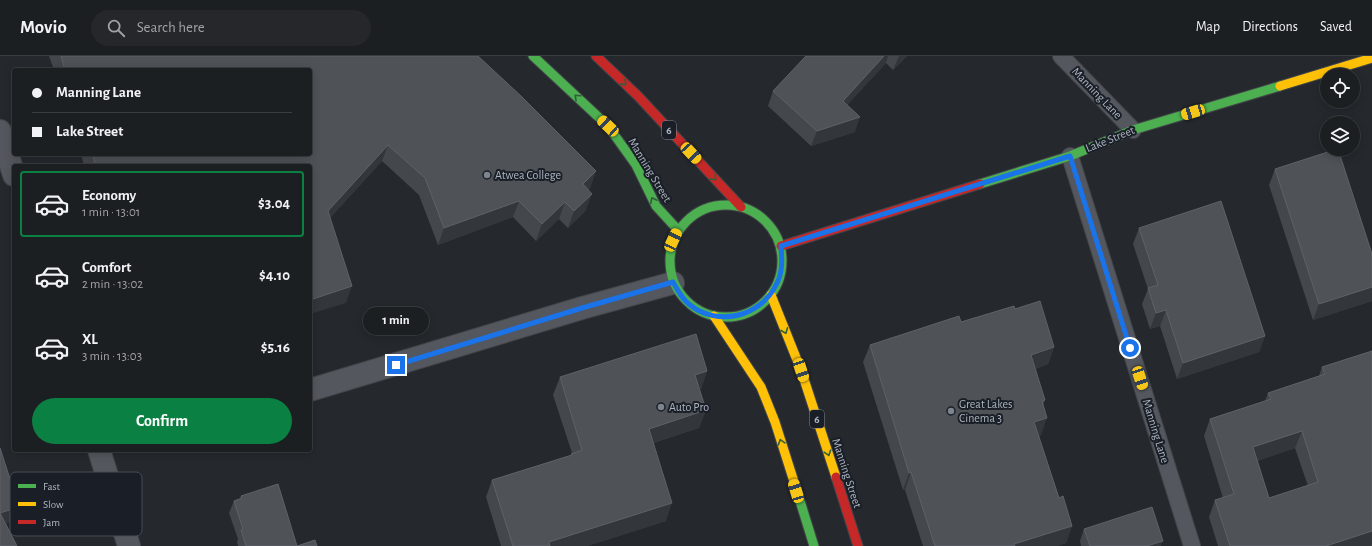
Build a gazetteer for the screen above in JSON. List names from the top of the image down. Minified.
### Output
{"streets":{"main road":["6","Lake Street","Manning Street"],"lane":["Manning Lane"]},"crossings":[["Manning Lane","Lake Street"],["6","Lake Street"],["6","Manning Street"],["Lake Street","Manning Street"]],"places":["Atwea College","Auto Pro","Great Lakes Cinema 3"],"legend":["Fast","Slow","Jam"],"page":{"header":"Movio","search":"Search here","nav":["Map","Directions","Saved"],"banner":["Manning Lane","Lake Street"],"list":[{"name":"Economy","note":"1 min · 13:01","value":"$3.04"},{"name":"Comfort","note":"2 min · 13:02","value":"$4.10"},{"name":"XL","note":"3 min · 13:03","value":"$5.16"}],"bubble":"1 min","buttons":"Confirm"}}
